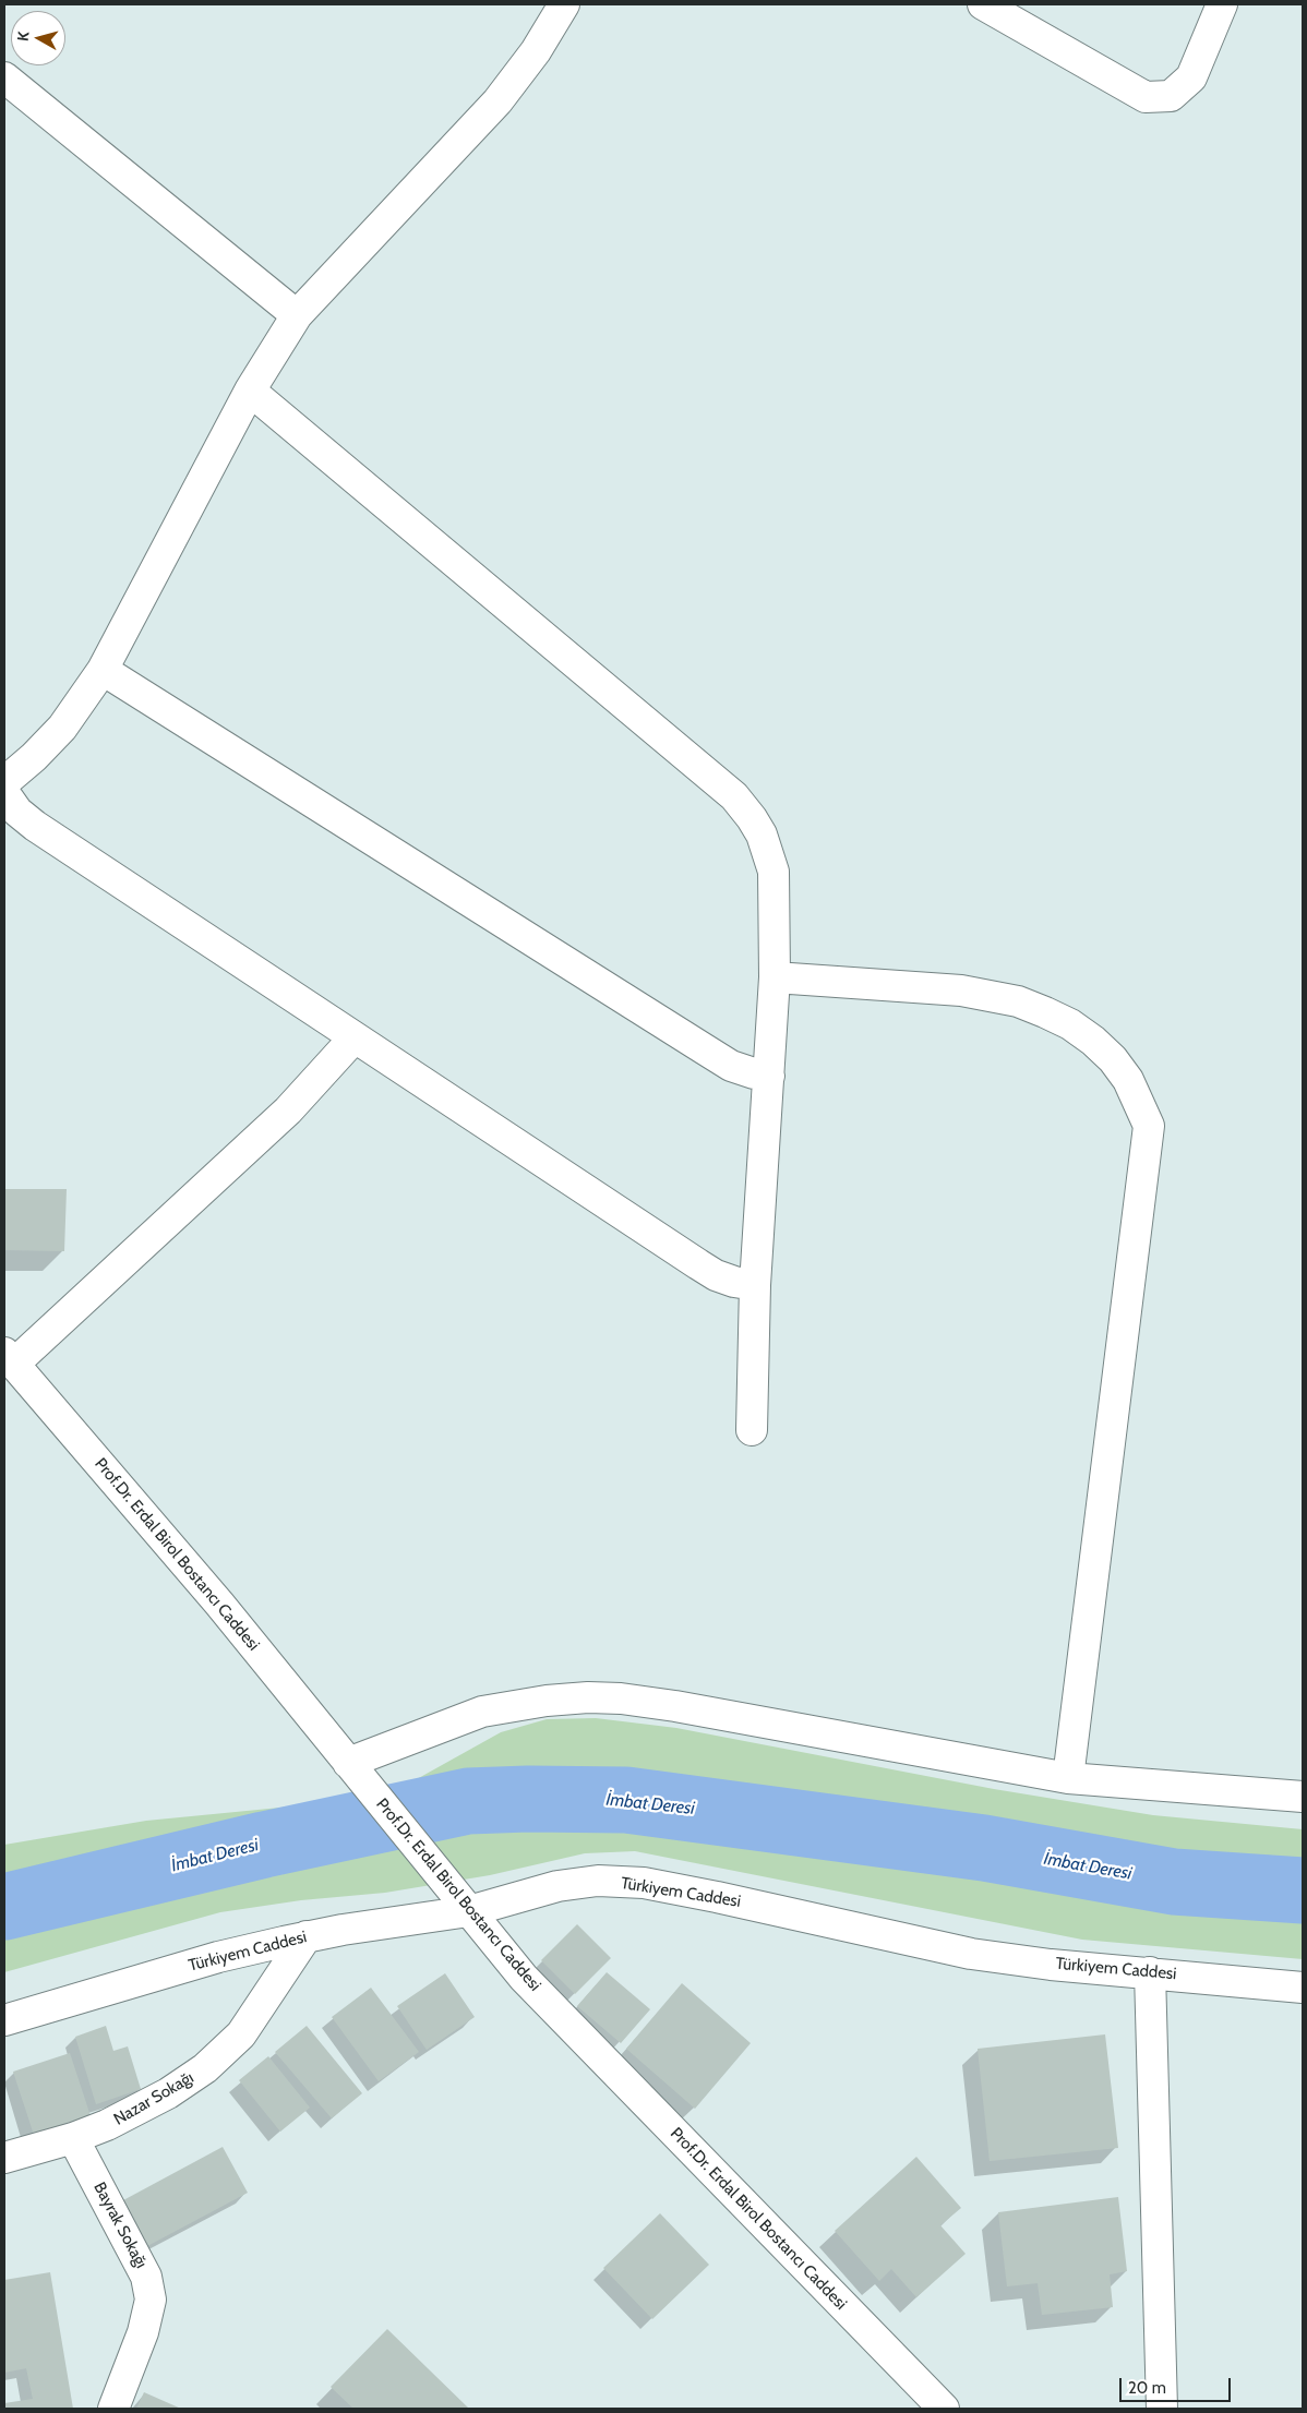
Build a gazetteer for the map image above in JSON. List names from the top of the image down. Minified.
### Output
{"streets":{"street":["Prof.Dr. Erdal Birol Bostancı Caddesi","Türkiyem Caddesi","Nazar Sokağı","Bayrak Sokağı"]},"crossings":[["Prof.Dr. Erdal Birol Bostancı Caddesi","Türkiyem Caddesi"],["Türkiyem Caddesi","Nazar Sokağı"],["Nazar Sokağı","Bayrak Sokağı"]],"water":["İmbat Deresi"],"scale_bar":"20 m","north":"left"}
